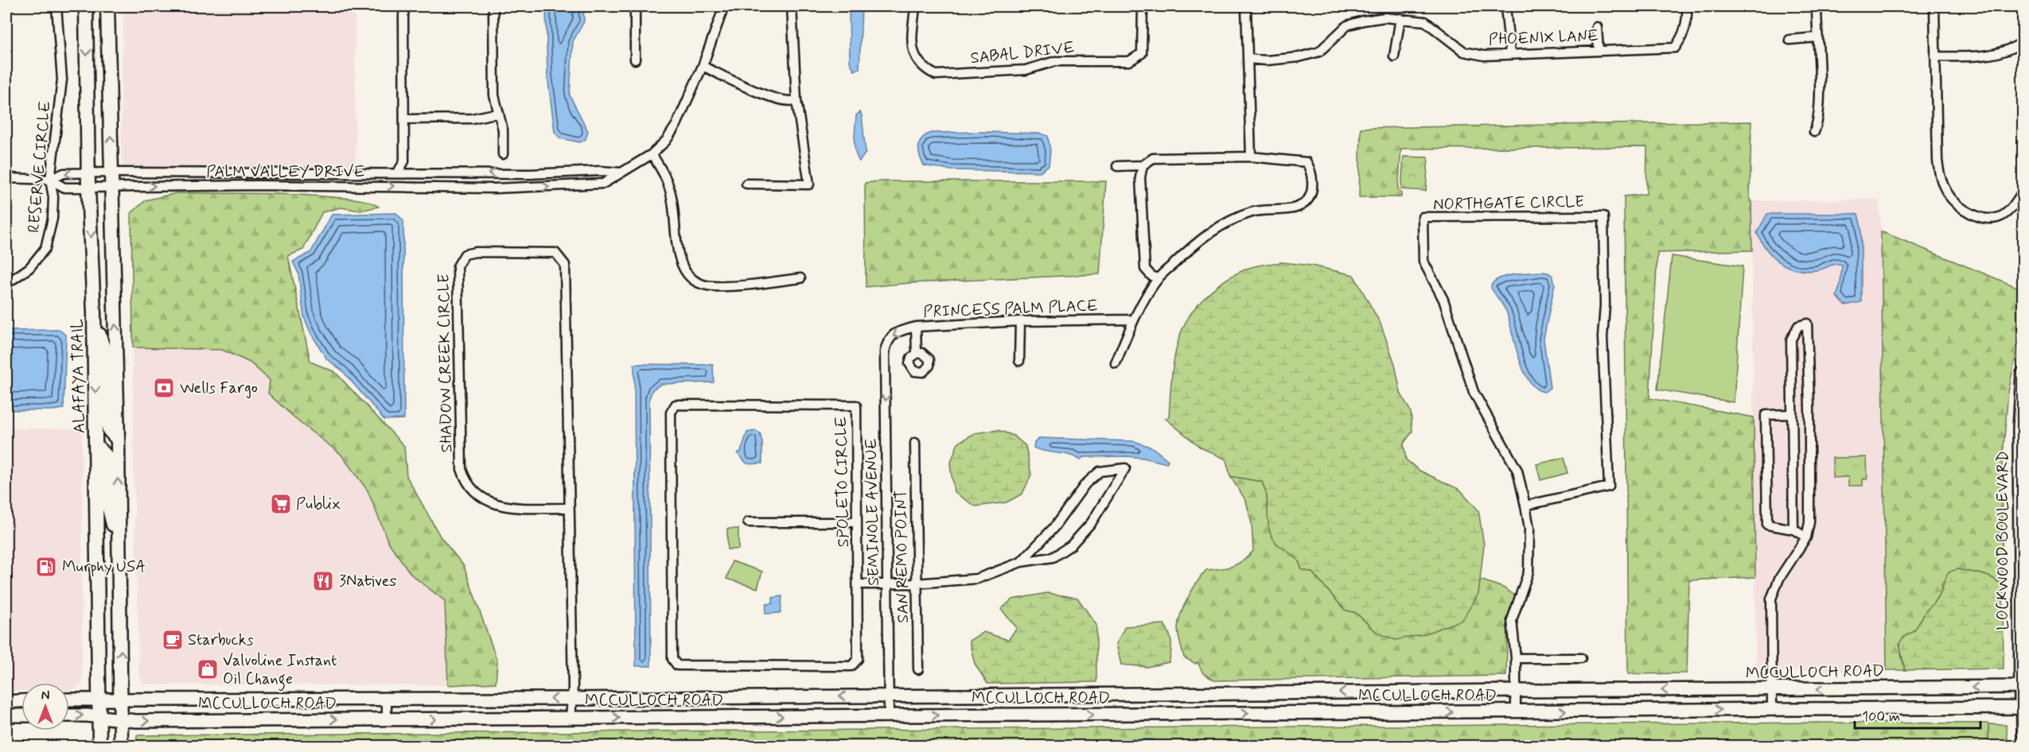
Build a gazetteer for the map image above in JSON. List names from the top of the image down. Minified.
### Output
{"streets":{"main road":["ALAFAYA TRAIL","LOCKWOOD BOULEVARD","MCCULLOCH ROAD"],"street":["PHOENIX LANE","SABAL DRIVE","RESERVE CIRCLE","PALM VALLEY DRIVE","NORTHGATE CIRCLE","PRINCESS PALM PLACE","SHADOW CREEK CIRCLE","SPOLETO CIRCLE","SEMINOLE AVENUE","SAN REMO POINT"]},"crossings":[["RESERVE CIRCLE","PALM VALLEY DRIVE"],["PALM VALLEY DRIVE","ALAFAYA TRAIL"],["NORTHGATE CIRCLE","MCCULLOCH ROAD"],["PRINCESS PALM PLACE","SEMINOLE AVENUE"],["SHADOW CREEK CIRCLE","MCCULLOCH ROAD"],["ALAFAYA TRAIL","MCCULLOCH ROAD"],["SEMINOLE AVENUE","MCCULLOCH ROAD"],["LOCKWOOD BOULEVARD","MCCULLOCH ROAD"]],"one_way":["SEMINOLE AVENUE"],"places":{"bank":["Wells Fargo"],"supermarket":["Publix"],"fuel station":["Murphy USA"],"restaurant":["3Natives"],"cafe":["Starbucks"],"shop":["Valvoline Instant Oil Change"]},"scale_bar":"100 m","north":"top"}
